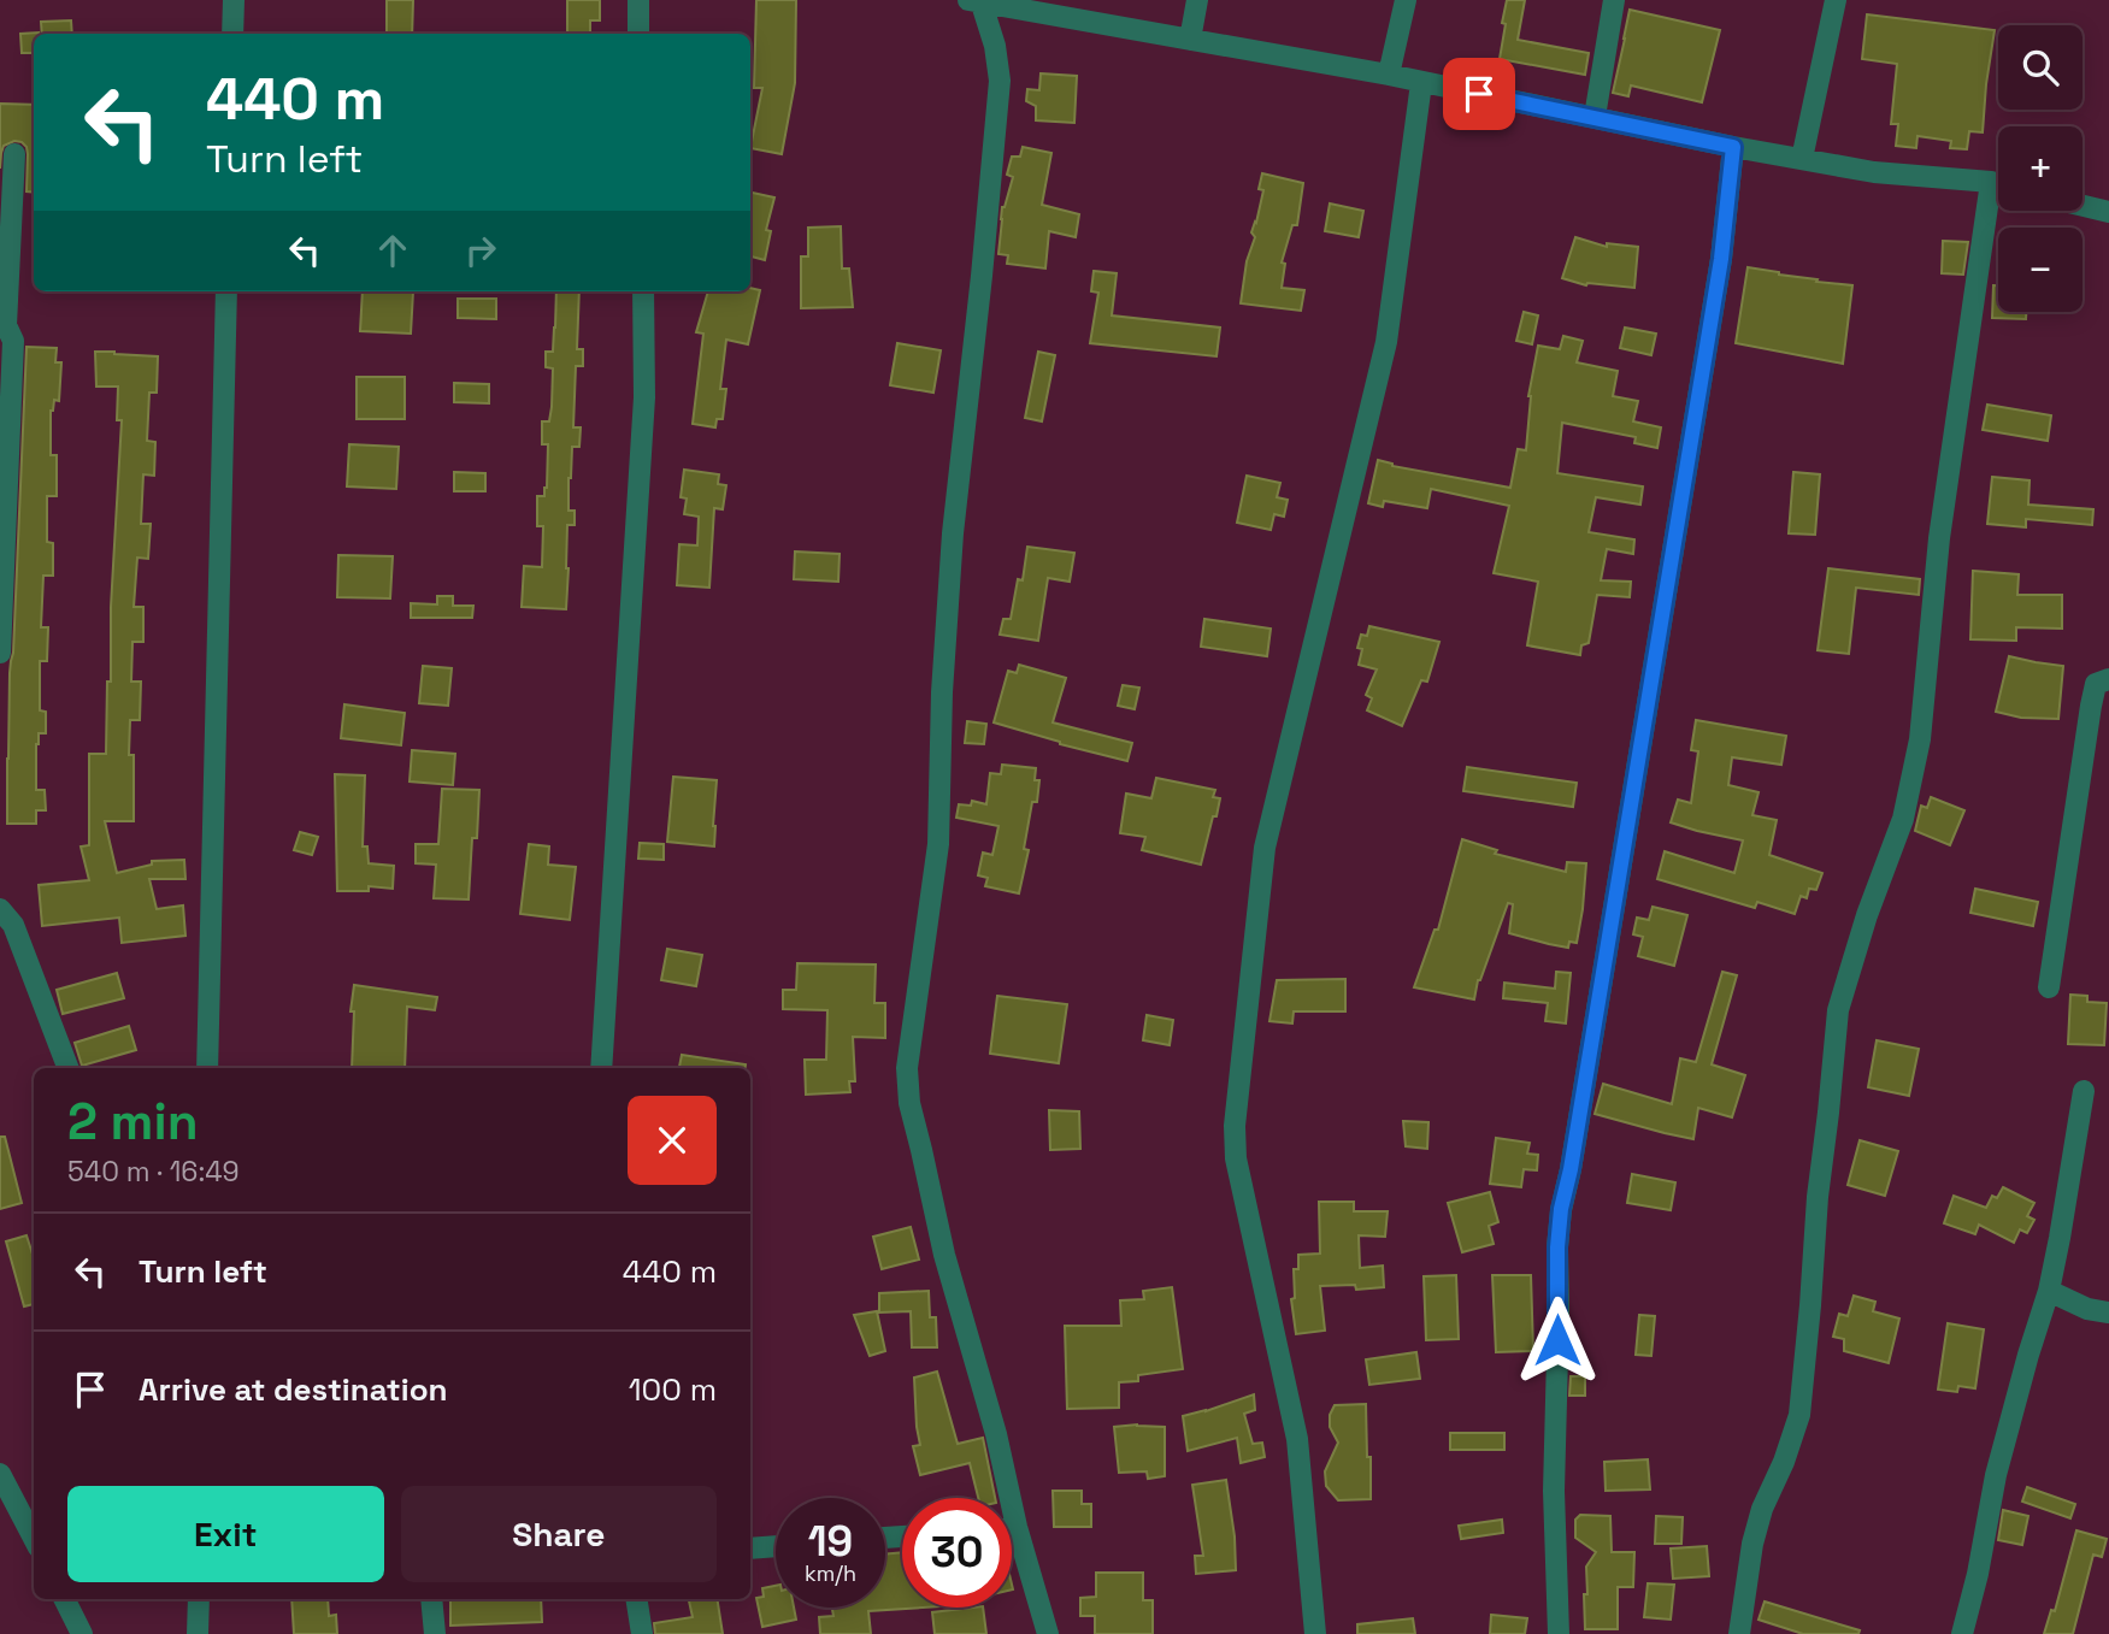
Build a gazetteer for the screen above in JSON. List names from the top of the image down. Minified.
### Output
{"page":{"map_buttons":["+","−"],"turn":["440 m","Turn left"],"heading":["2 min","540 m · 16:49"],"list":[{"name":"Turn left","value":"440 m"},{"name":"Arrive at destination","value":"100 m"}],"buttons":["Exit","Share"],"speed":"19 km/h","limit":"30"}}
